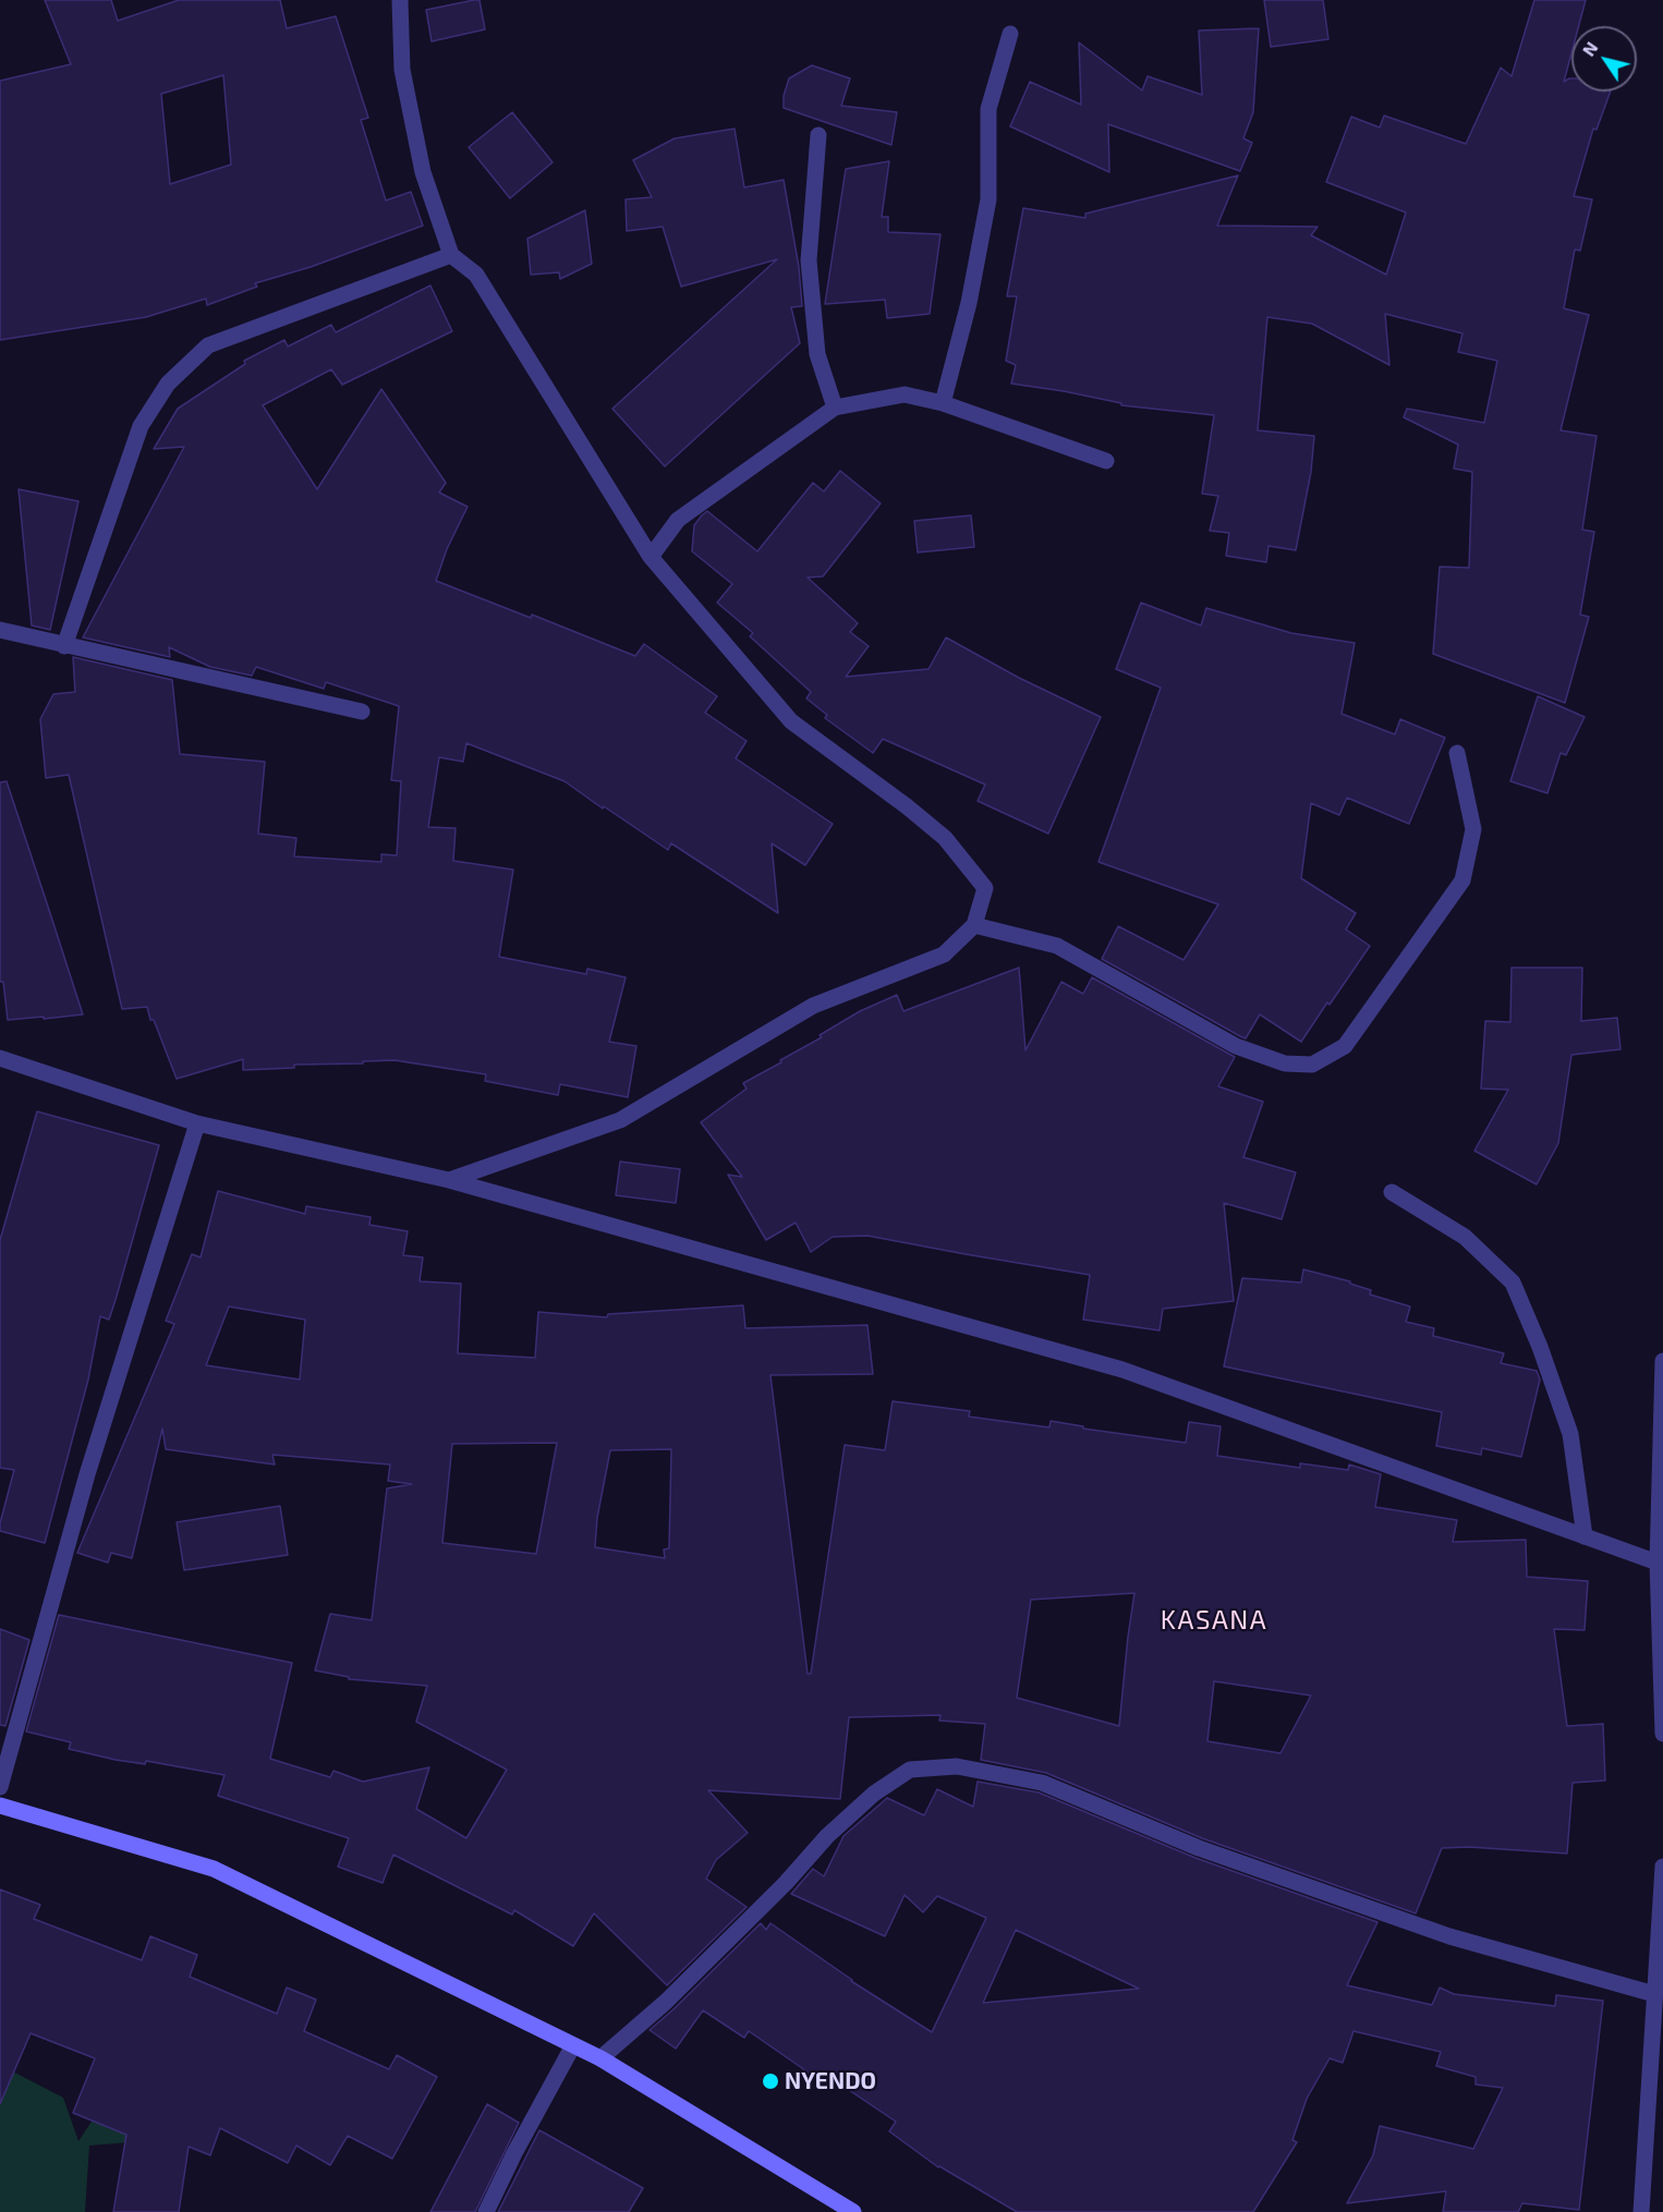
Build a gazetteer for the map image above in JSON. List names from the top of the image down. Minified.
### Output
{"districts":["KASANA"],"places":["NYENDO"],"north":"top left"}
